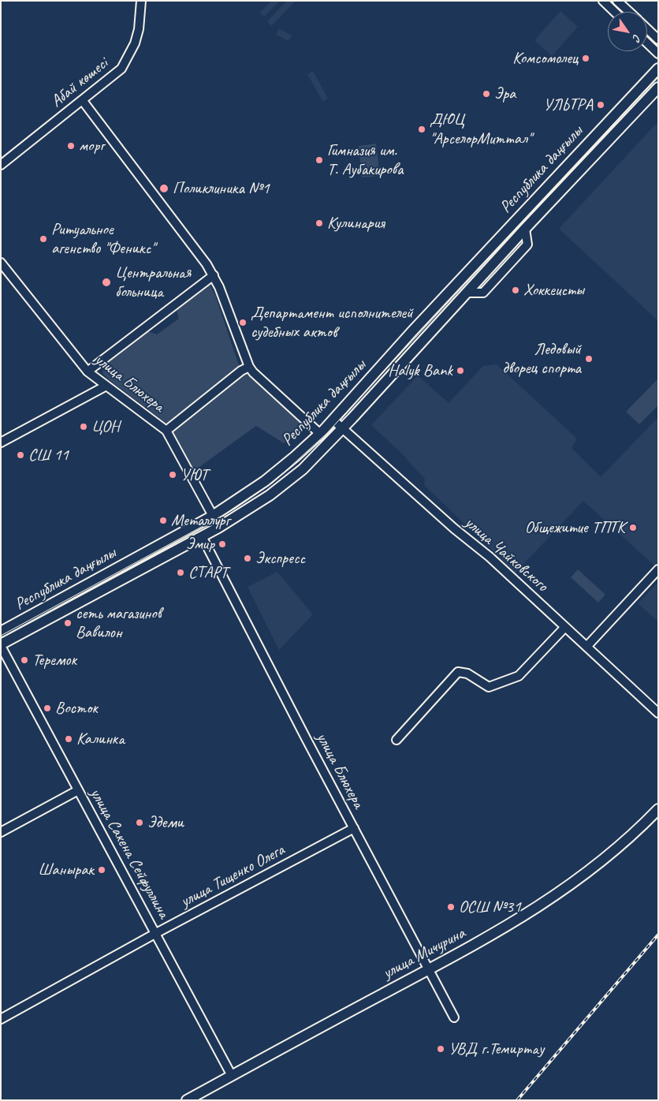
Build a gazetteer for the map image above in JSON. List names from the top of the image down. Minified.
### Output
{"streets":{"main road":["Республика даңғылы","улица Мичурина"],"street":["Абай көшесі","улица Блюхера","улица Чайковского","улица Сакена Сейфуллина","улица Тищенко Олега"]},"crossings":[["Республика даңғылы","улица Блюхера"],["Республика даңғылы","улица Чайковского"],["Республика даңғылы","улица Сакена Сейфуллина"],["улица Блюхера","улица Тищенко Олега"],["улица Блюхера","улица Мичурина"],["улица Сакена Сейфуллина","улица Тищенко Олега"],["улица Сакена Сейфуллина","улица Мичурина"]],"places":["Комсомолец","Эра","УЛЬТРА","ДЮЦ \"АрселорМиттал\"","морг","Гимназия им. Т. Аубакирова","Поликлиника №1","Кулинария","Ритуальное агенство \"Феникс\"","Центральная больница","Хоккеисты","Департамент исполнителей судебных актов","Ледовый дворец спорта","Halyk Bank","ЦОН","СШ 11","УЮТ","Металлург","Общежитие ТПТК","Эмир","Экспресс","СТАРТ","сеть магазинов Вавилон","Теремок","Восток","Калинка","Эдеми","Шанырак","ОСШ №31","УВД г.Темиртау"],"north":"bottom right"}
